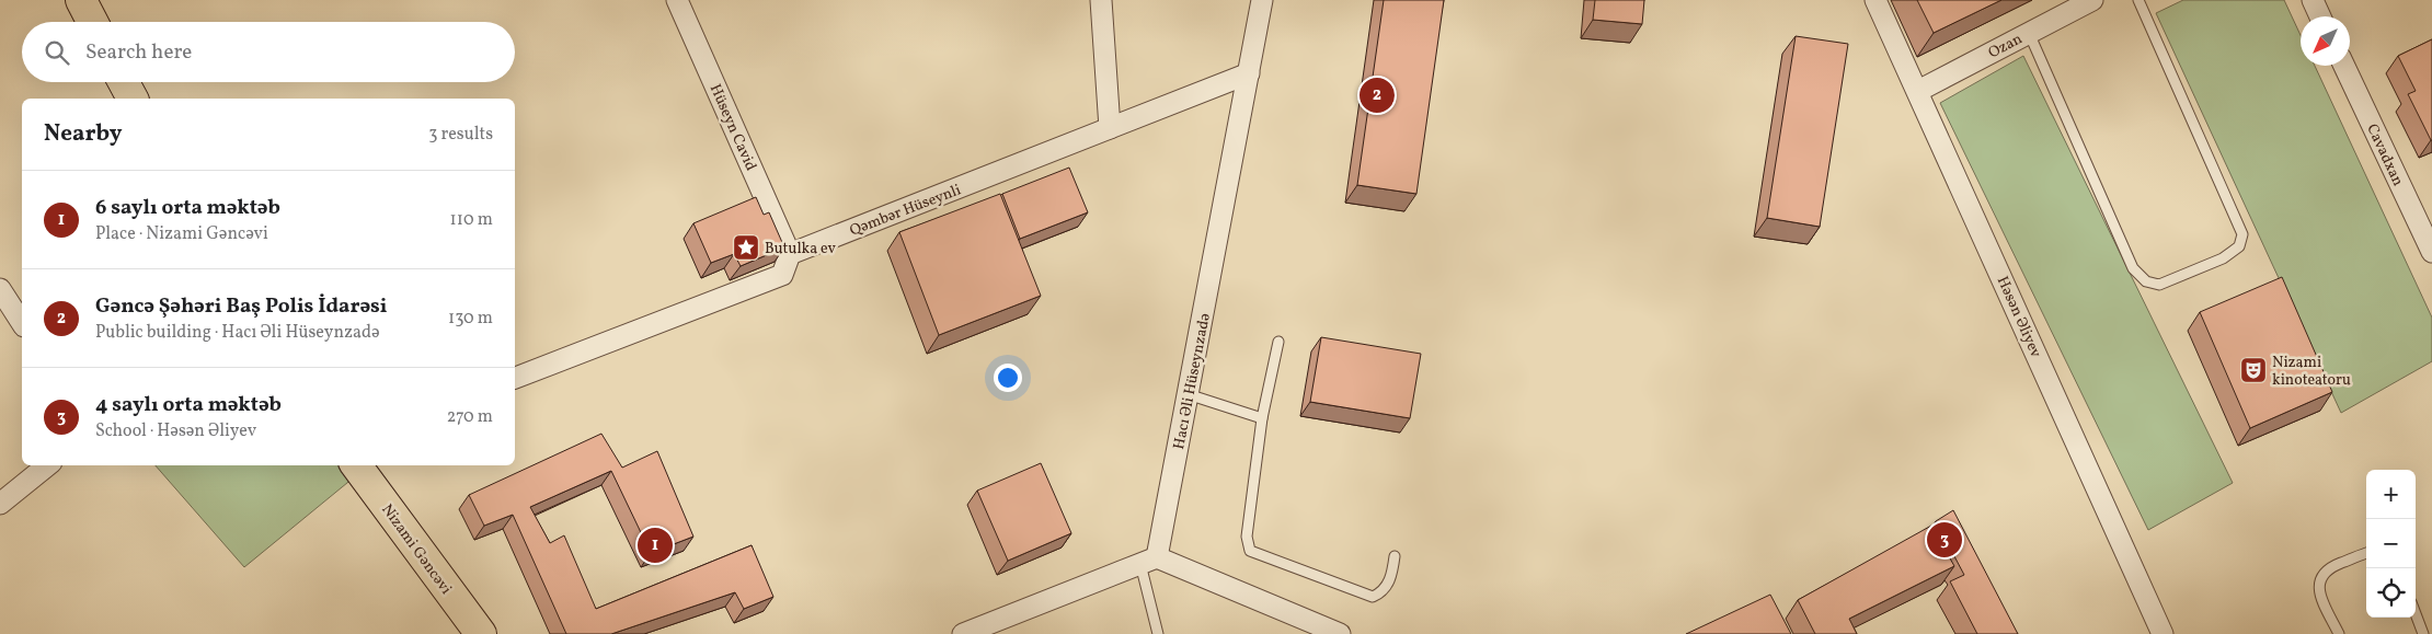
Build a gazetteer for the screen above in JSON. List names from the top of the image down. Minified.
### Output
{"streets":{"main road":["Nizami Gəncəvi"],"street":["Ozan","Hüseyn Cavid","Cavadxan","Qəmbər Hüseynli","Həsən Əliyev","Hacı Əli Hüseynzadə"]},"crossings":[["Ozan","Həsən Əliyev"],["Hüseyn Cavid","Qəmbər Hüseynli"],["Qəmbər Hüseynli","Hacı Əli Hüseynzadə"]],"places":{"place":["Butulka ev"],"theatre":["Nizami kinoteatoru"]},"north":"bottom left","page":{"search":"Search here","pins":["2","3","1"],"heading":["Nearby","3 results"],"list":[{"mark":"1","name":"6 saylı orta məktəb","note":"Place · Nizami Gəncəvi","value":"110 m"},{"mark":"2","name":"Gəncə Şəhəri Baş Polis İdarəsi","note":"Public building · Hacı Əli Hüseynzadə","value":"130 m"},{"mark":"3","name":"4 saylı orta məktəb","note":"School · Həsən Əliyev","value":"270 m"}],"map_buttons":["+","−"]}}
